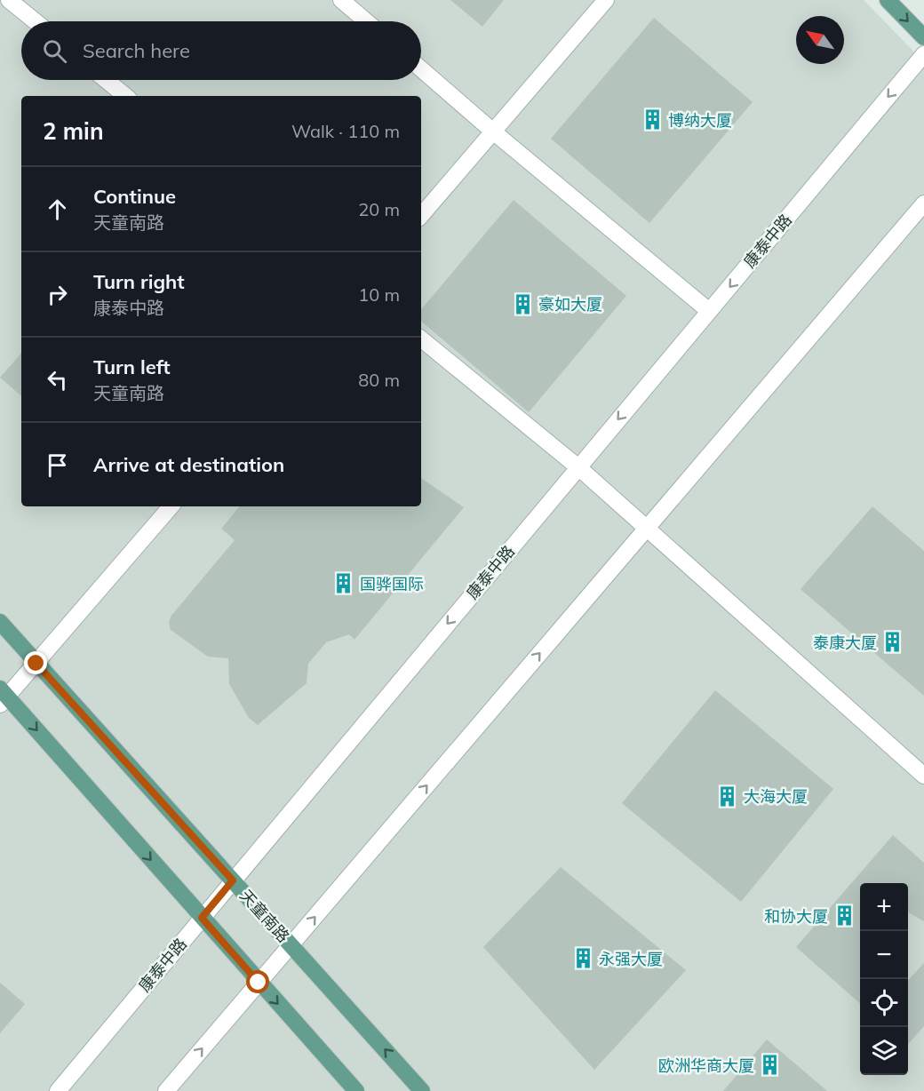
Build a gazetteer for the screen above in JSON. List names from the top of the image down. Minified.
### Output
{"streets":{"main road":["天童南路"],"street":["康泰中路"]},"crossings":[["康泰中路","天童南路"]],"places":{"building":["博纳大厦","豪如大厦","国骅国际","泰康大厦","大海大厦","和协大厦","永强大厦","欧洲华商大厦"]},"north":"top left","page":{"search":"Search here","heading":["2 min","Walk · 110 m"],"list":[["Continue","天童南路","20 m"],["Turn right","康泰中路","10 m"],["Turn left","天童南路","80 m"],"Arrive at destination"],"map_buttons":["+","−"]}}
